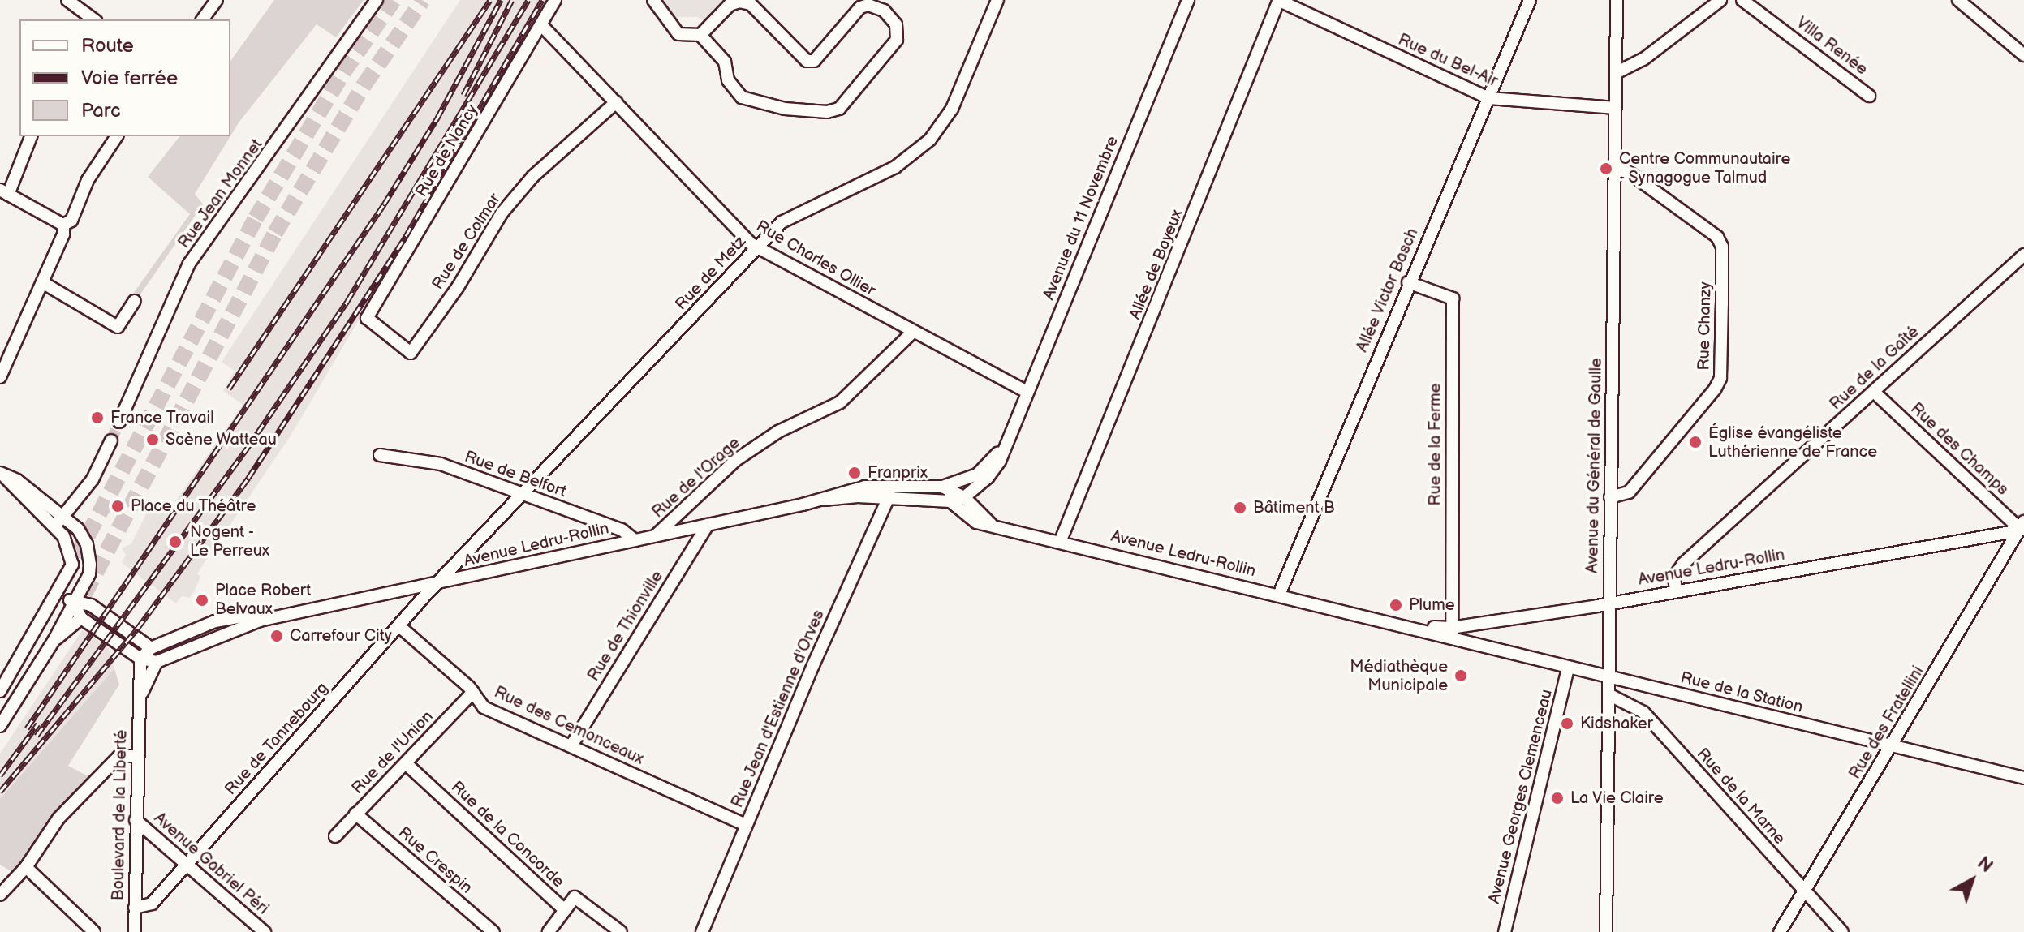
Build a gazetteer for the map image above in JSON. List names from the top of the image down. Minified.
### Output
{"streets":{"street":["Villa Renée","Rue du Bel-Air","Rue de Nancy","Rue Jean Monnet","Avenue du 11 Novembre","Rue de Colmar","Rue Charles Ollier","Allée de Bayeux","Rue de Metz","Allée Victor Basch","Rue Chanzy","Rue de la Gaîté","Rue de la Ferme","Rue des Champs","Avenue du Général de Gaulle","Rue de Belfort","Rue de l'Orage","Avenue Ledru-Rollin","Rue de Thionville","Rue de la Station","Rue Jean d'Estienne d'Orves","Rue des Fratellini","Rue des Cemonceaux","Rue de Tannebourg","Rue de l'Union","Avenue Georges Clemenceau","Rue de la Marne","Boulevard de la Liberté","Rue de la Concorde","Rue Crespin","Avenue Gabriel Péri"]},"crossings":[["Rue du Bel-Air","Allée de Bayeux"],["Rue du Bel-Air","Allée Victor Basch"],["Rue du Bel-Air","Avenue du Général de Gaulle"],["Rue de Nancy","Rue de Colmar"],["Rue de Nancy","Rue Charles Ollier"],["Avenue du 11 Novembre","Rue Charles Ollier"],["Avenue du 11 Novembre","Avenue Ledru-Rollin"],["Rue de Colmar","Rue Charles Ollier"],["Rue Charles Ollier","Rue de Metz"],["Rue Charles Ollier","Rue de l'Orage"],["Allée de Bayeux","Avenue Ledru-Rollin"],["Rue de Metz","Rue de Belfort"],["Rue de Metz","Avenue Ledru-Rollin"],["Rue de Metz","Rue de Tannebourg"],["Allée Victor Basch","Rue de la Ferme"],["Allée Victor Basch","Avenue Ledru-Rollin"],["Rue Chanzy","Avenue du Général de Gaulle"],["Rue de la Gaîté","Rue des Champs"],["Rue de la Gaîté","Avenue Ledru-Rollin"],["Rue de la Ferme","Avenue Ledru-Rollin"],["Rue de la Ferme","Rue de la Station"],["Rue des Champs","Avenue Ledru-Rollin"],["Rue des Champs","Rue des Fratellini"],["Avenue du Général de Gaulle","Avenue Ledru-Rollin"],["Avenue du Général de Gaulle","Rue de la Station"],["Avenue du Général de Gaulle","Rue de la Marne"],["Rue de Belfort","Avenue Ledru-Rollin"],["Rue de l'Orage","Avenue Ledru-Rollin"],["Avenue Ledru-Rollin","Rue de Thionville"],["Avenue Ledru-Rollin","Rue de la Station"],["Avenue Ledru-Rollin","Rue Jean d'Estienne d'Orves"],["Avenue Ledru-Rollin","Rue des Fratellini"],["Avenue Ledru-Rollin","Rue de Tannebourg"],["Avenue Ledru-Rollin","Boulevard de la Liberté"],["Rue de Thionville","Rue des Cemonceaux"],["Rue de la Station","Rue des Fratellini"],["Rue de la Station","Avenue Georges Clemenceau"],["Rue Jean d'Estienne d'Orves","Rue des Cemonceaux"],["Rue des Fratellini","Rue de la Marne"],["Rue des Cemonceaux","Rue de Tannebourg"],["Rue des Cemonceaux","Rue de l'Union"],["Rue de Tannebourg","Boulevard de la Liberté"],["Rue de Tannebourg","Avenue Gabriel Péri"],["Rue de l'Union","Rue de la Concorde"],["Rue de l'Union","Rue Crespin"],["Boulevard de la Liberté","Avenue Gabriel Péri"]],"places":["Centre Communautaire - Synagogue Talmud","France Travail","Scène Watteau","Église évangéliste Luthérienne de France","Franprix","Place du Théâtre","Bâtiment B","Nogent - Le Perreux","Place Robert Belvaux","Plume","Carrefour City","Médiathèque Municipale","Kidshaker","La Vie Claire"],"legend":["Route","Voie ferrée","Parc"],"north":"top right"}
